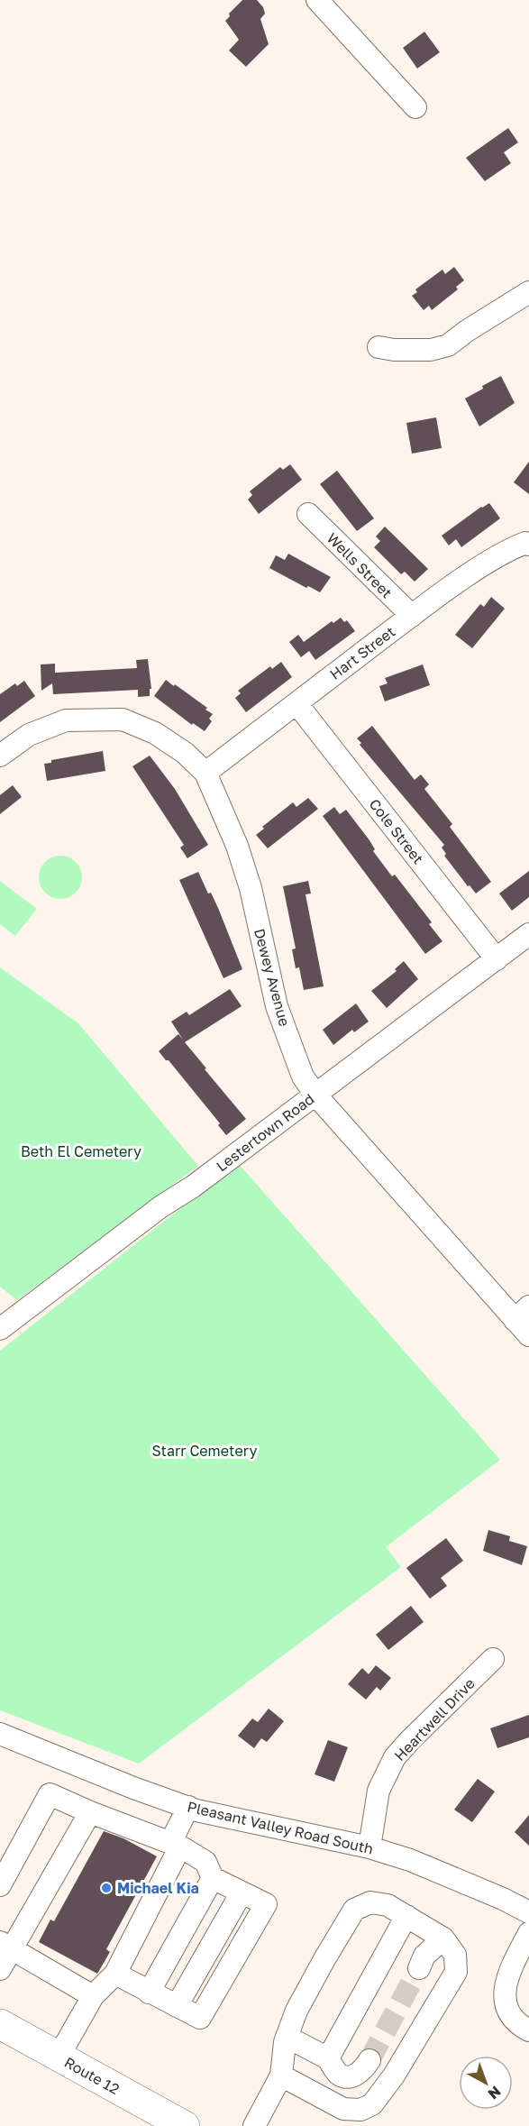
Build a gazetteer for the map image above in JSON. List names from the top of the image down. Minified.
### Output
{"streets":{"highway":["Route 12"],"street":["Wells Street","Hart Street","Cole Street","Dewey Avenue","Lestertown Road","Heartwell Drive","Pleasant Valley Road South"]},"crossings":[["Wells Street","Hart Street"],["Hart Street","Cole Street"],["Hart Street","Dewey Avenue"],["Cole Street","Lestertown Road"],["Dewey Avenue","Lestertown Road"],["Heartwell Drive","Pleasant Valley Road South"]],"parks":["Beth El Cemetery","Starr Cemetery"],"places":["Michael Kia"],"north":"bottom right"}
